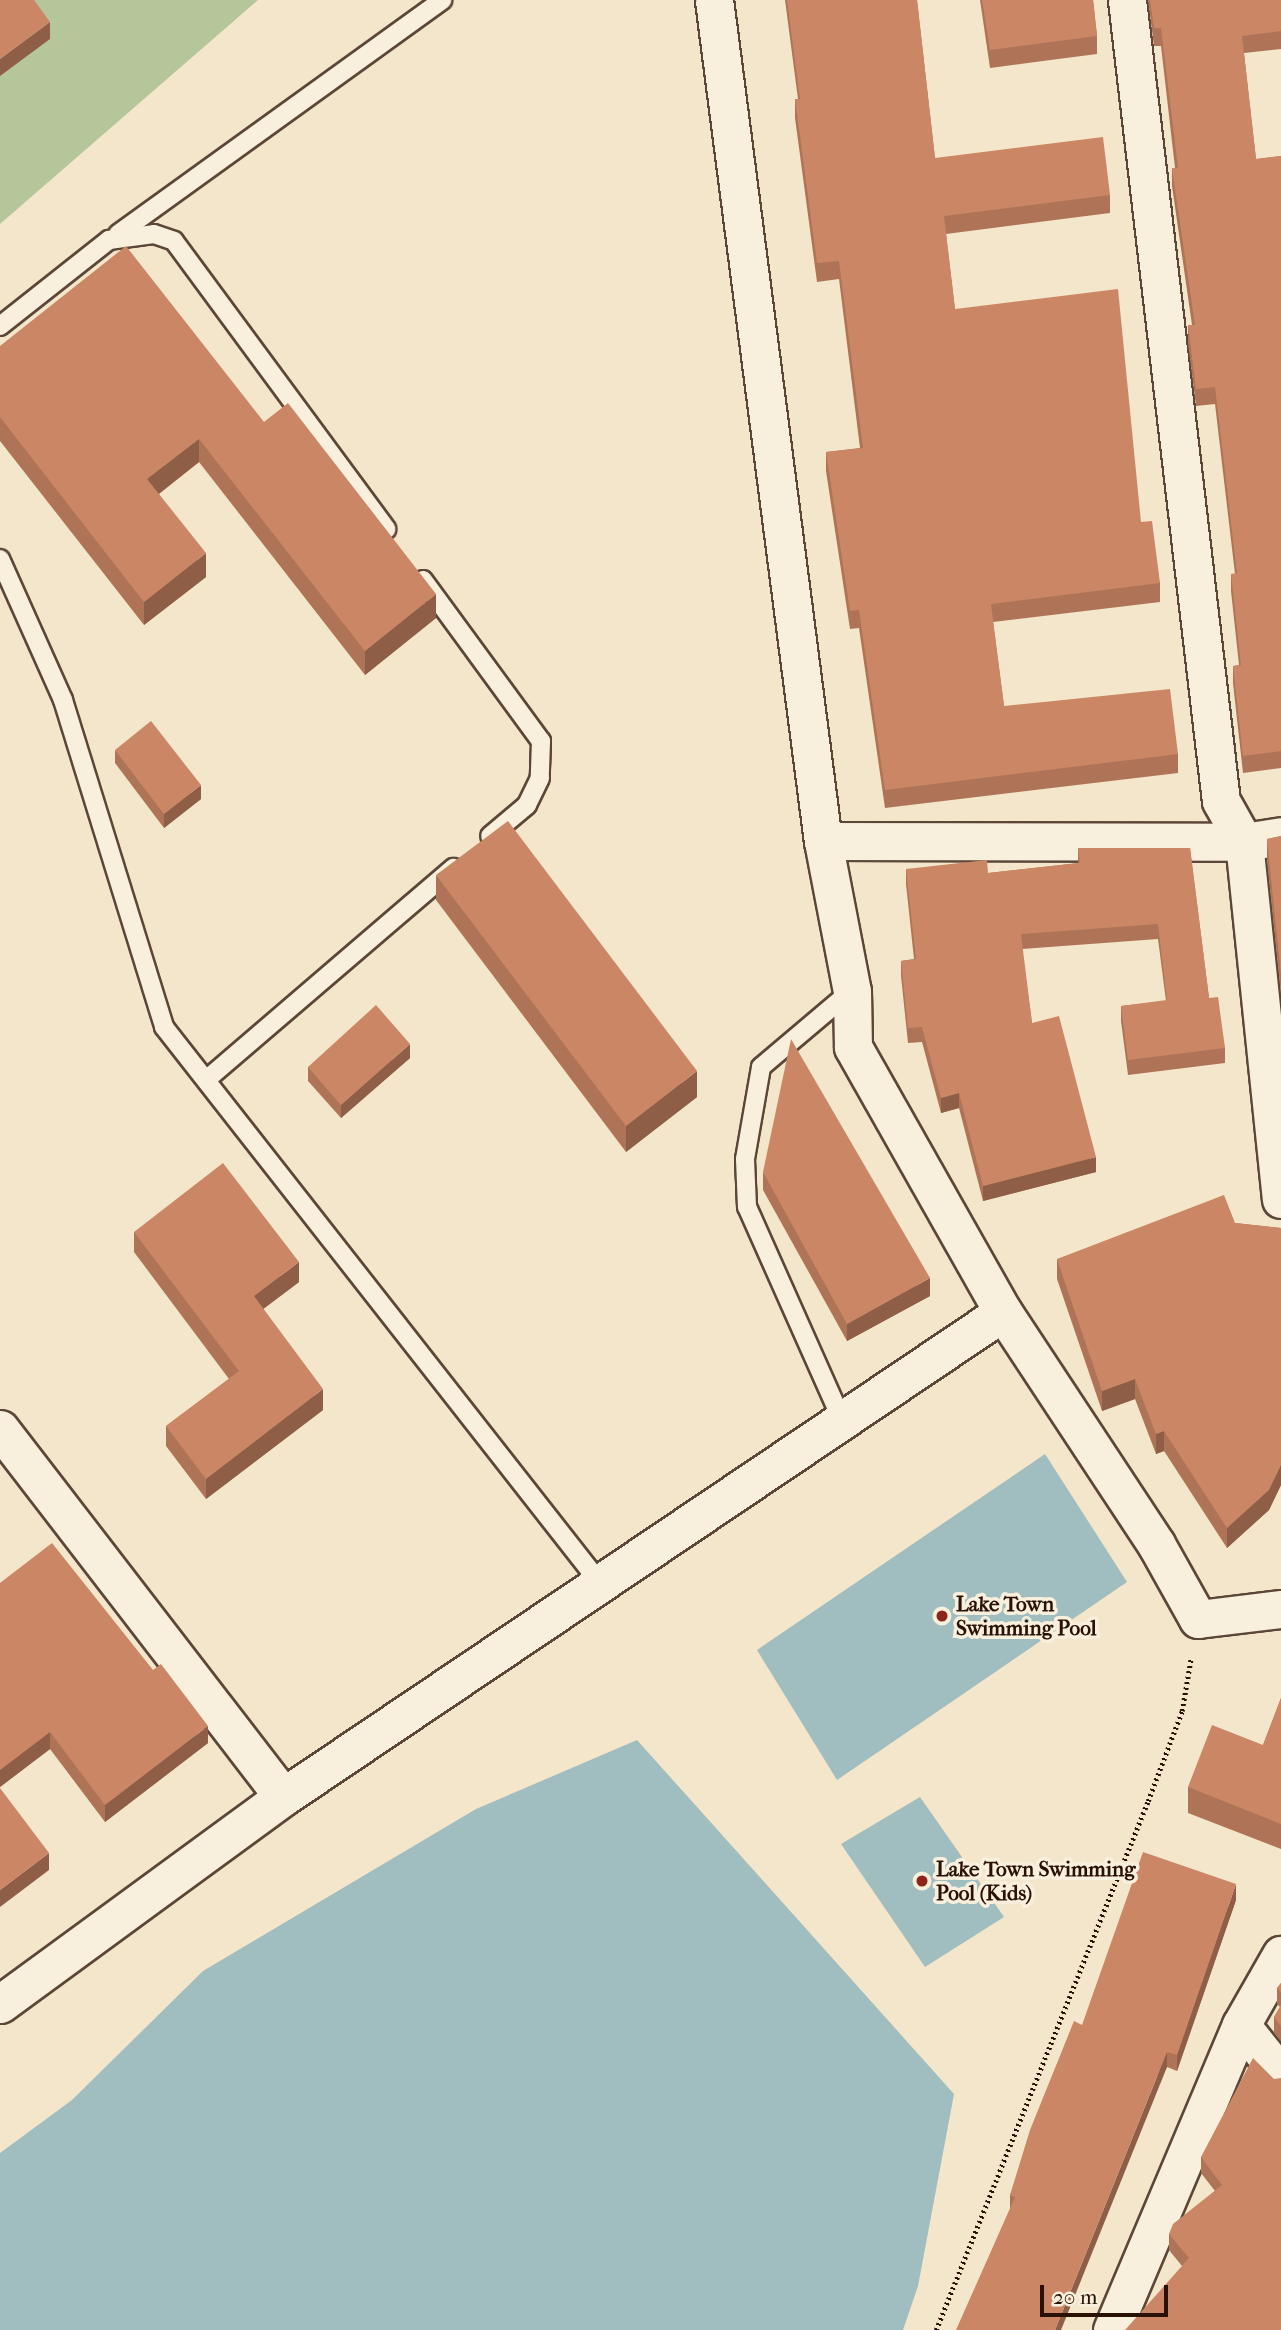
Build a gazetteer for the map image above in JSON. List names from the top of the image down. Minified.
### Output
{"places":["Lake Town Swimming Pool","Lake Town Swimming Pool (Kids)"],"scale_bar":"20 m"}
